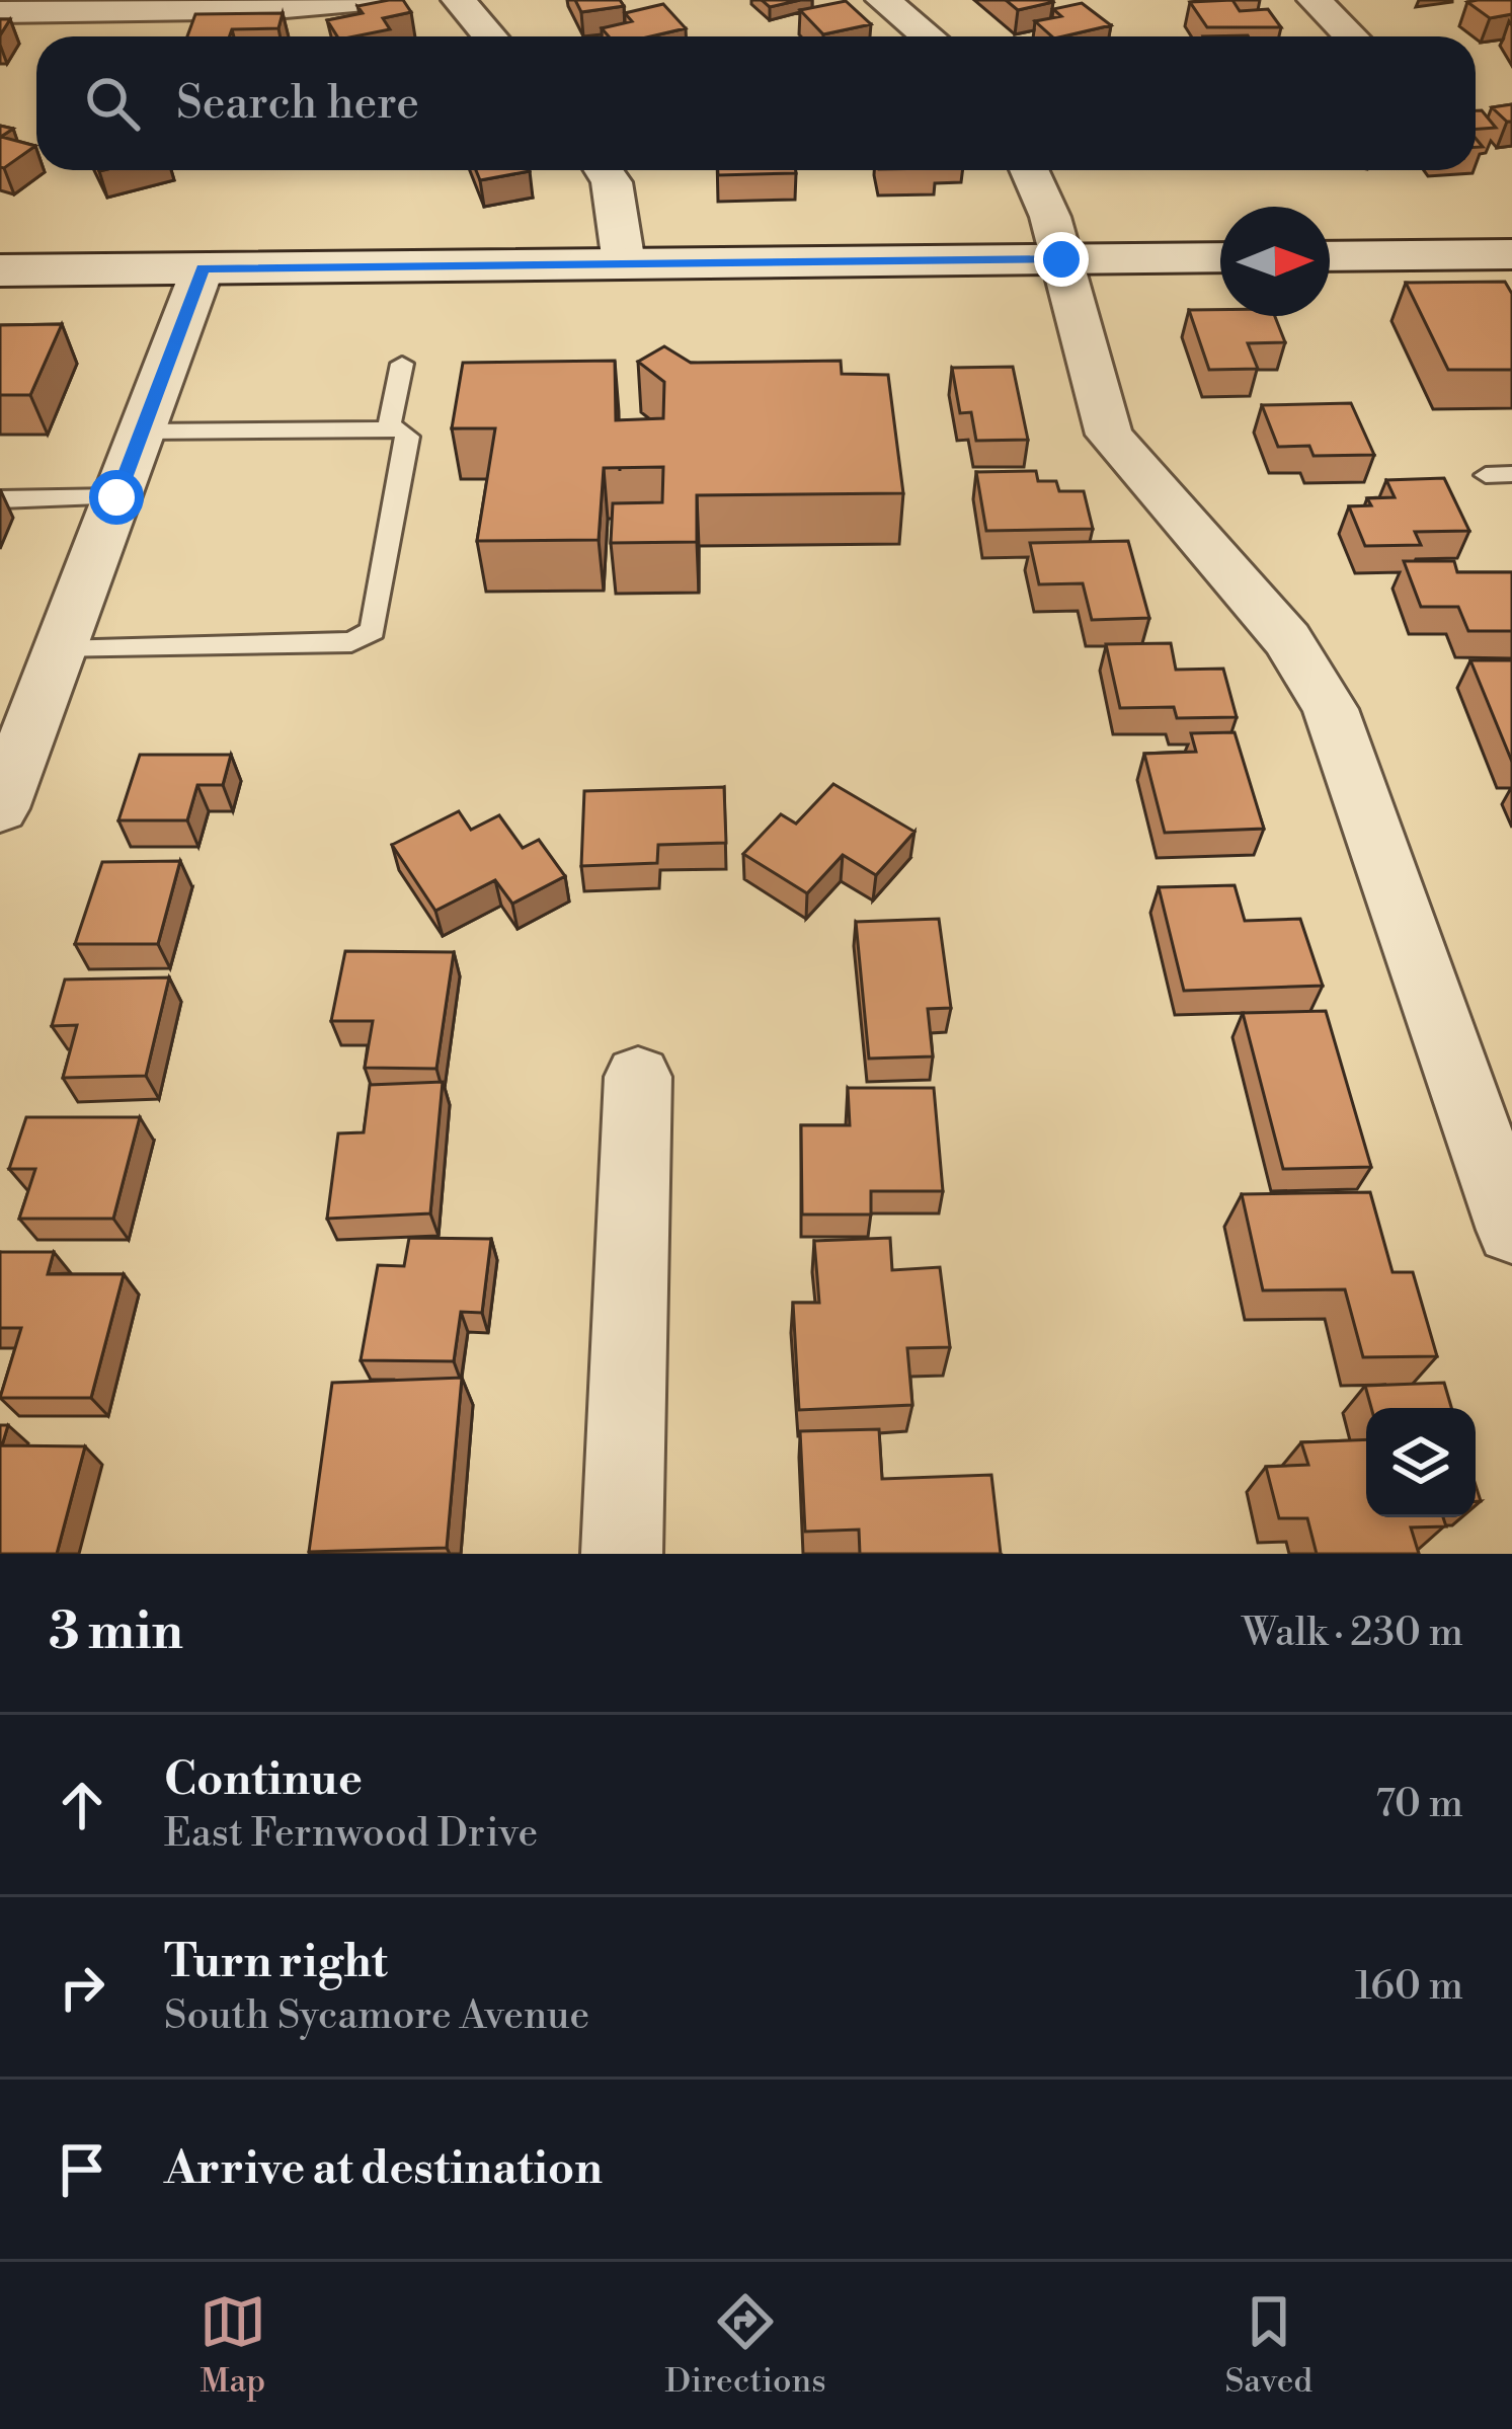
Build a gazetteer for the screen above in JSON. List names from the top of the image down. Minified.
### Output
{"north":"right","page":{"search":"Search here","heading":["3 min","Walk · 230 m"],"list":[["Continue","East Fernwood Drive","70 m"],["Turn right","South Sycamore Avenue","160 m"],"Arrive at destination"],"nav":["Map","Directions","Saved"]}}
